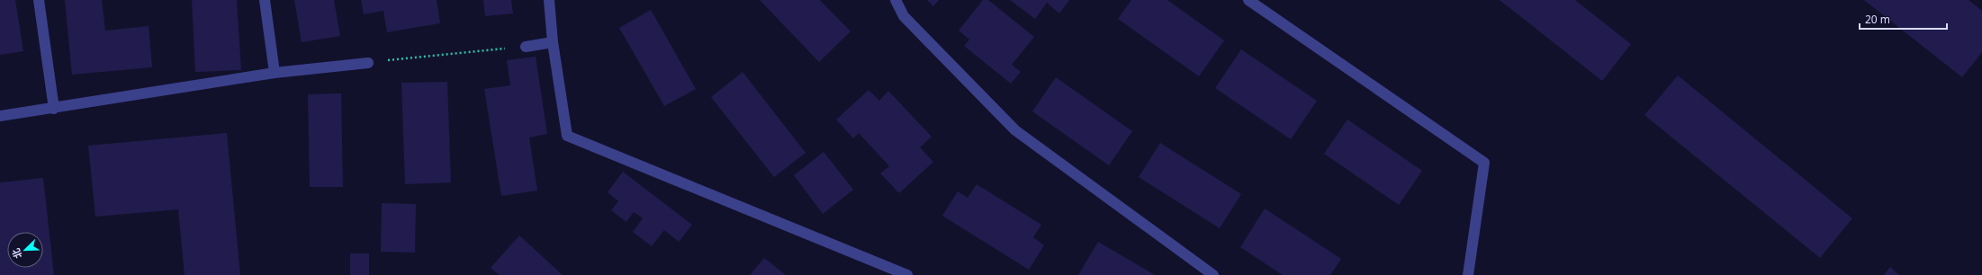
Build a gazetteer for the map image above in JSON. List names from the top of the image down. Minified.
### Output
{"scale_bar":"20 m","north":"bottom left"}
